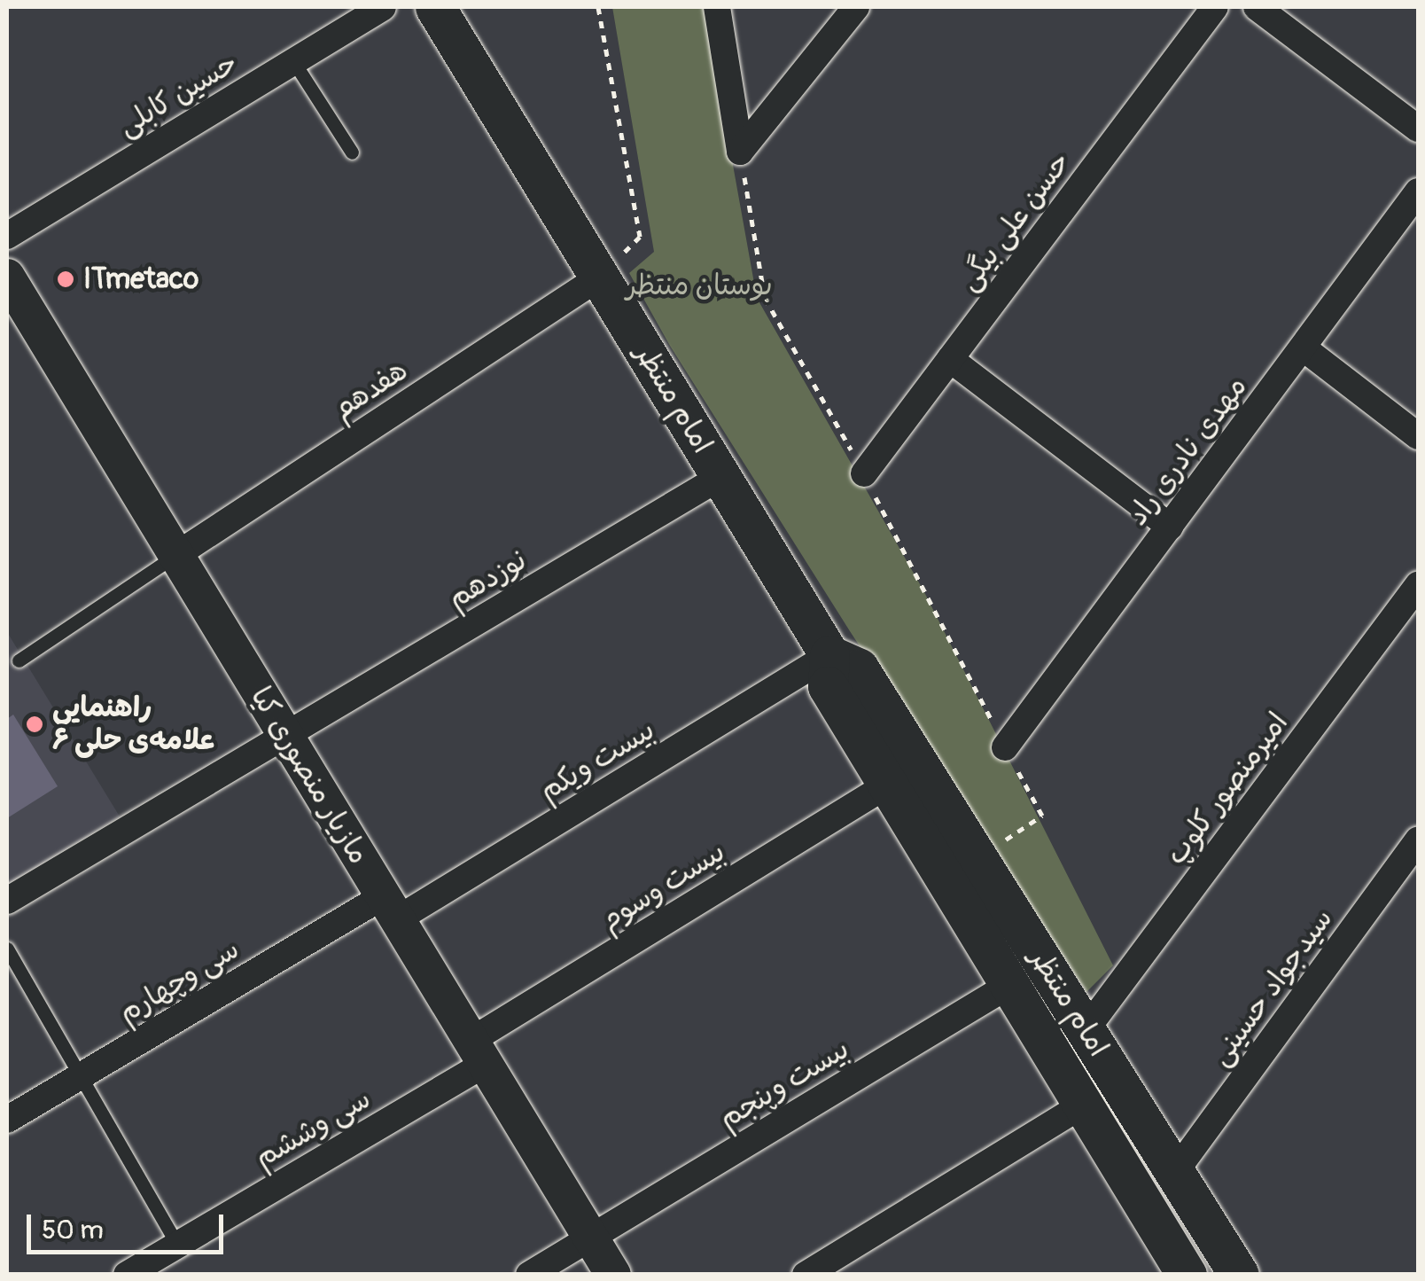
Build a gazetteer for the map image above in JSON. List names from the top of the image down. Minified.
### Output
{"streets":{"main road":["امام منتظر"],"street":["حسین کابلی","حسن علی بیگی","هفدهم","مهدی نادری راد","نوزدهم","بیست ویکم","مازیار منصوری کیا","امیرمنصور کلوپ","بیست وسوم","سی وچهارم","سیدجواد حسینی","بیست وپنجم","سی وششم"]},"crossings":[["هفدهم","امام منتظر"],["هفدهم","مازیار منصوری کیا"],["امام منتظر","نوزدهم"],["امام منتظر","بیست ویکم"],["امام منتظر","امیرمنصور کلوپ"],["امام منتظر","بیست وسوم"],["امام منتظر","سیدجواد حسینی"],["امام منتظر","بیست وپنجم"],["نوزدهم","مازیار منصوری کیا"],["بیست ویکم","مازیار منصوری کیا"],["بیست ویکم","سی وچهارم"],["مازیار منصوری کیا","بیست وسوم"],["مازیار منصوری کیا","سی وچهارم"],["مازیار منصوری کیا","بیست وپنجم"],["مازیار منصوری کیا","سی وششم"],["بیست وسوم","سی وششم"]],"parks":["بوستان منتظر"],"places":["ITmetaco","راهنمایی علامه‌ی حلی ۶"],"scale_bar":"50 m"}
